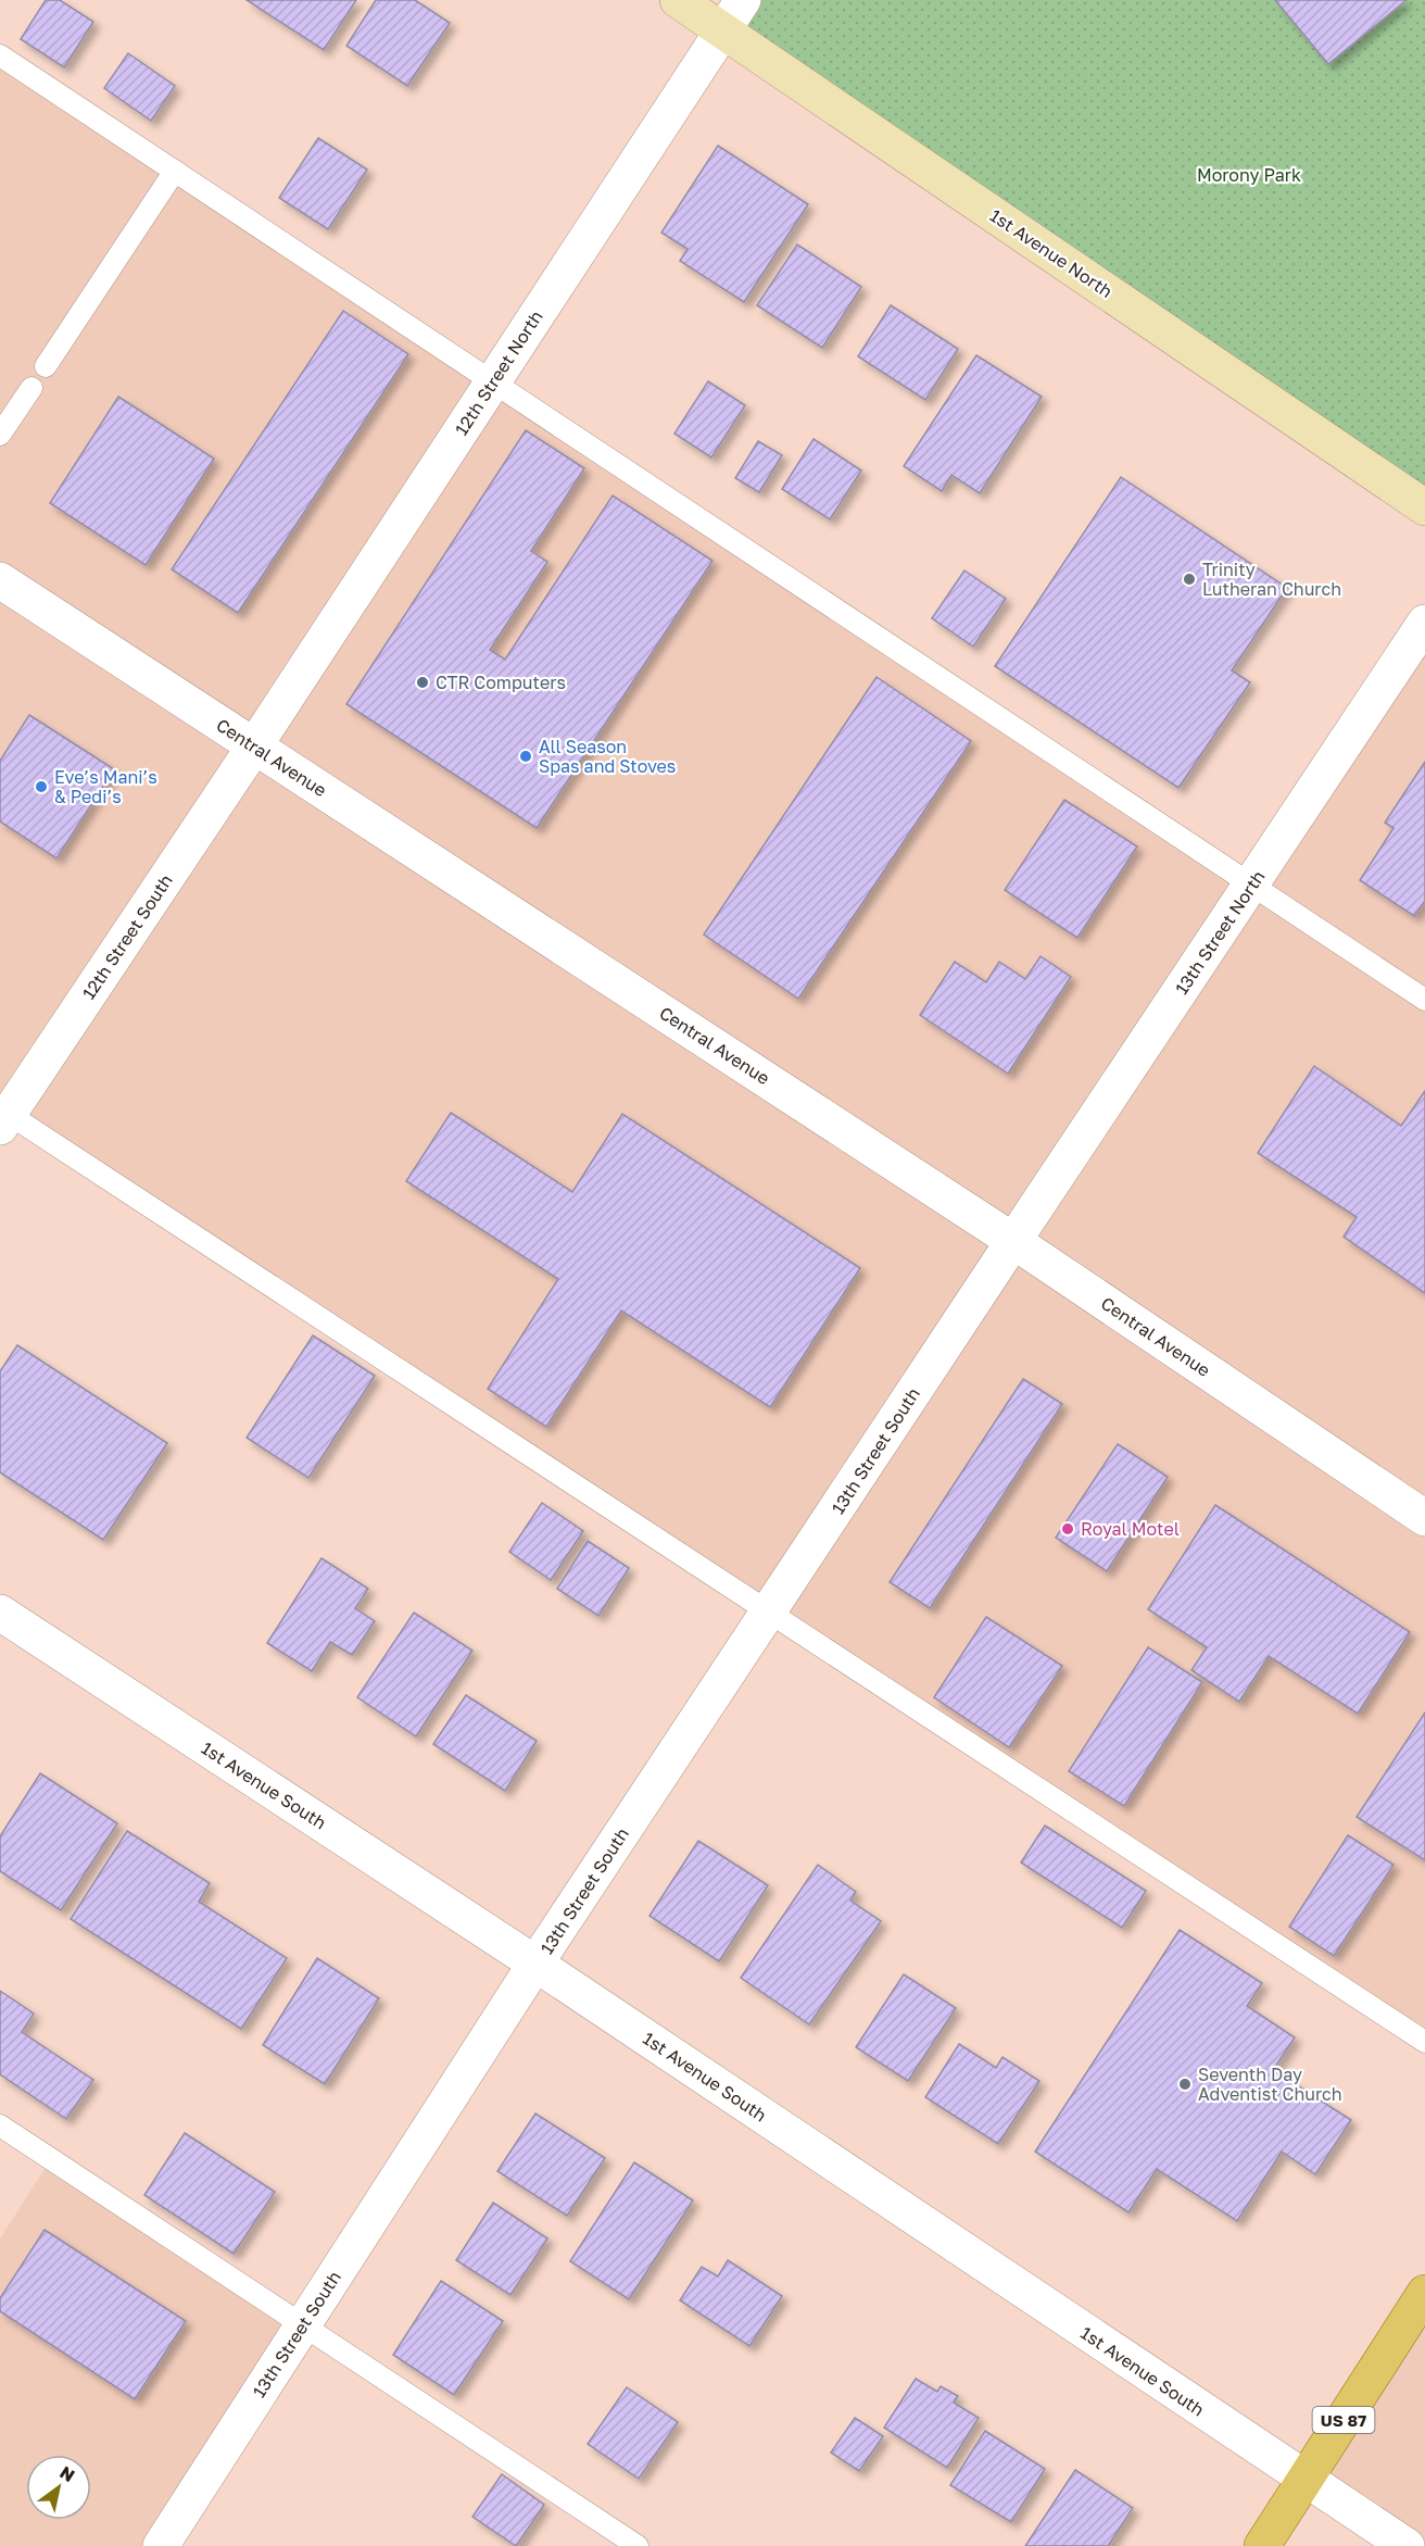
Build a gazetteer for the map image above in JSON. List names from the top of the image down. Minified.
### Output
{"streets":{"main road":["1st Avenue North","US 87"],"street":["12th Street North","Central Avenue","13th Street North","12th Street South","13th Street South","1st Avenue South"]},"crossings":[["1st Avenue North","12th Street North"],["12th Street North","Central Avenue"],["12th Street North","12th Street South"],["Central Avenue","13th Street North"],["Central Avenue","12th Street South"],["Central Avenue","13th Street South"],["13th Street North","13th Street South"],["13th Street South","1st Avenue South"],["1st Avenue South","US 87"]],"parks":["Morony Park"],"places":["Trinity Lutheran Church","CTR Computers","All Season Spas and Stoves","Eve’s Mani’s & Pedi’s","Royal Motel","Seventh Day Adventist Church"],"north":"top right"}
